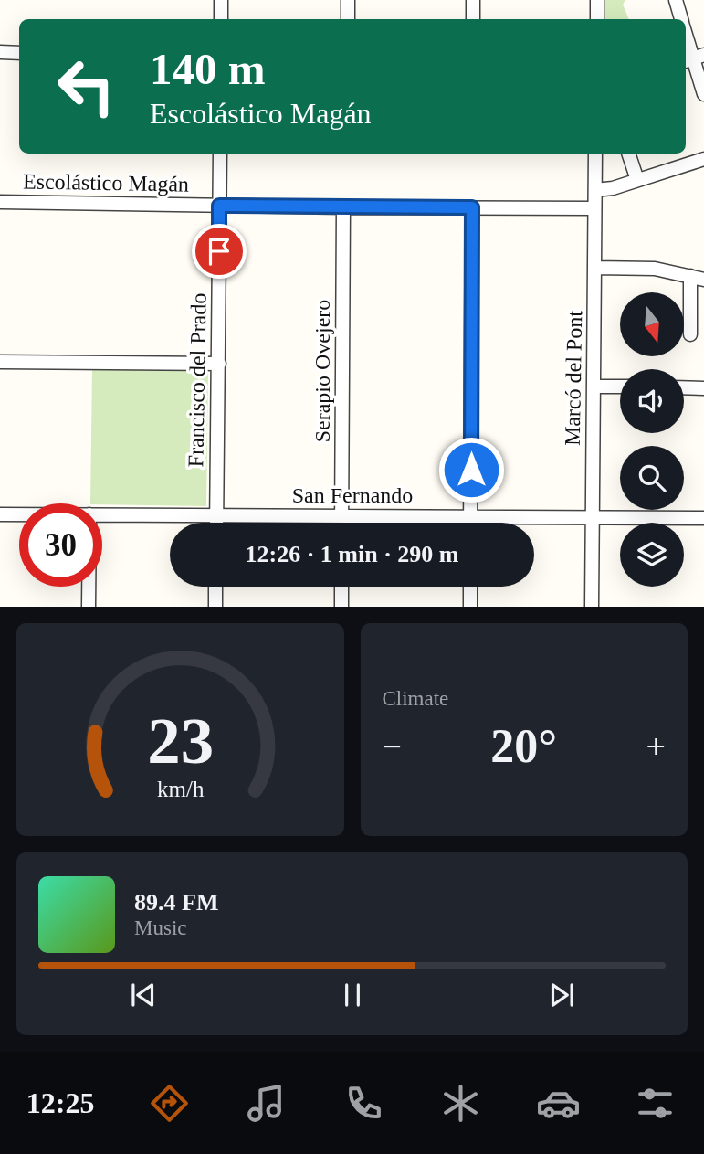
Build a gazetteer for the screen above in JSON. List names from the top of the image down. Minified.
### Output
{"streets":{"street":["Escolástico Magán","Serapio Ovejero","Marcó del Pont","Francisco del Prado","San Fernando"]},"crossings":[["Escolástico Magán","Serapio Ovejero"],["Escolástico Magán","Marcó del Pont"],["Escolástico Magán","Francisco del Prado"],["Serapio Ovejero","San Fernando"],["Marcó del Pont","San Fernando"],["Francisco del Prado","San Fernando"]],"north":"bottom","page":{"turn":["140 m","Escolástico Magán"],"limit":"30","trip":"12:26 · 1 min · 290 m","tile":"Climate","heat":["−","20°","+"],"song":["89.4 FM","Music"],"tabs":"12:25","gauge":["23","km/h"]}}
